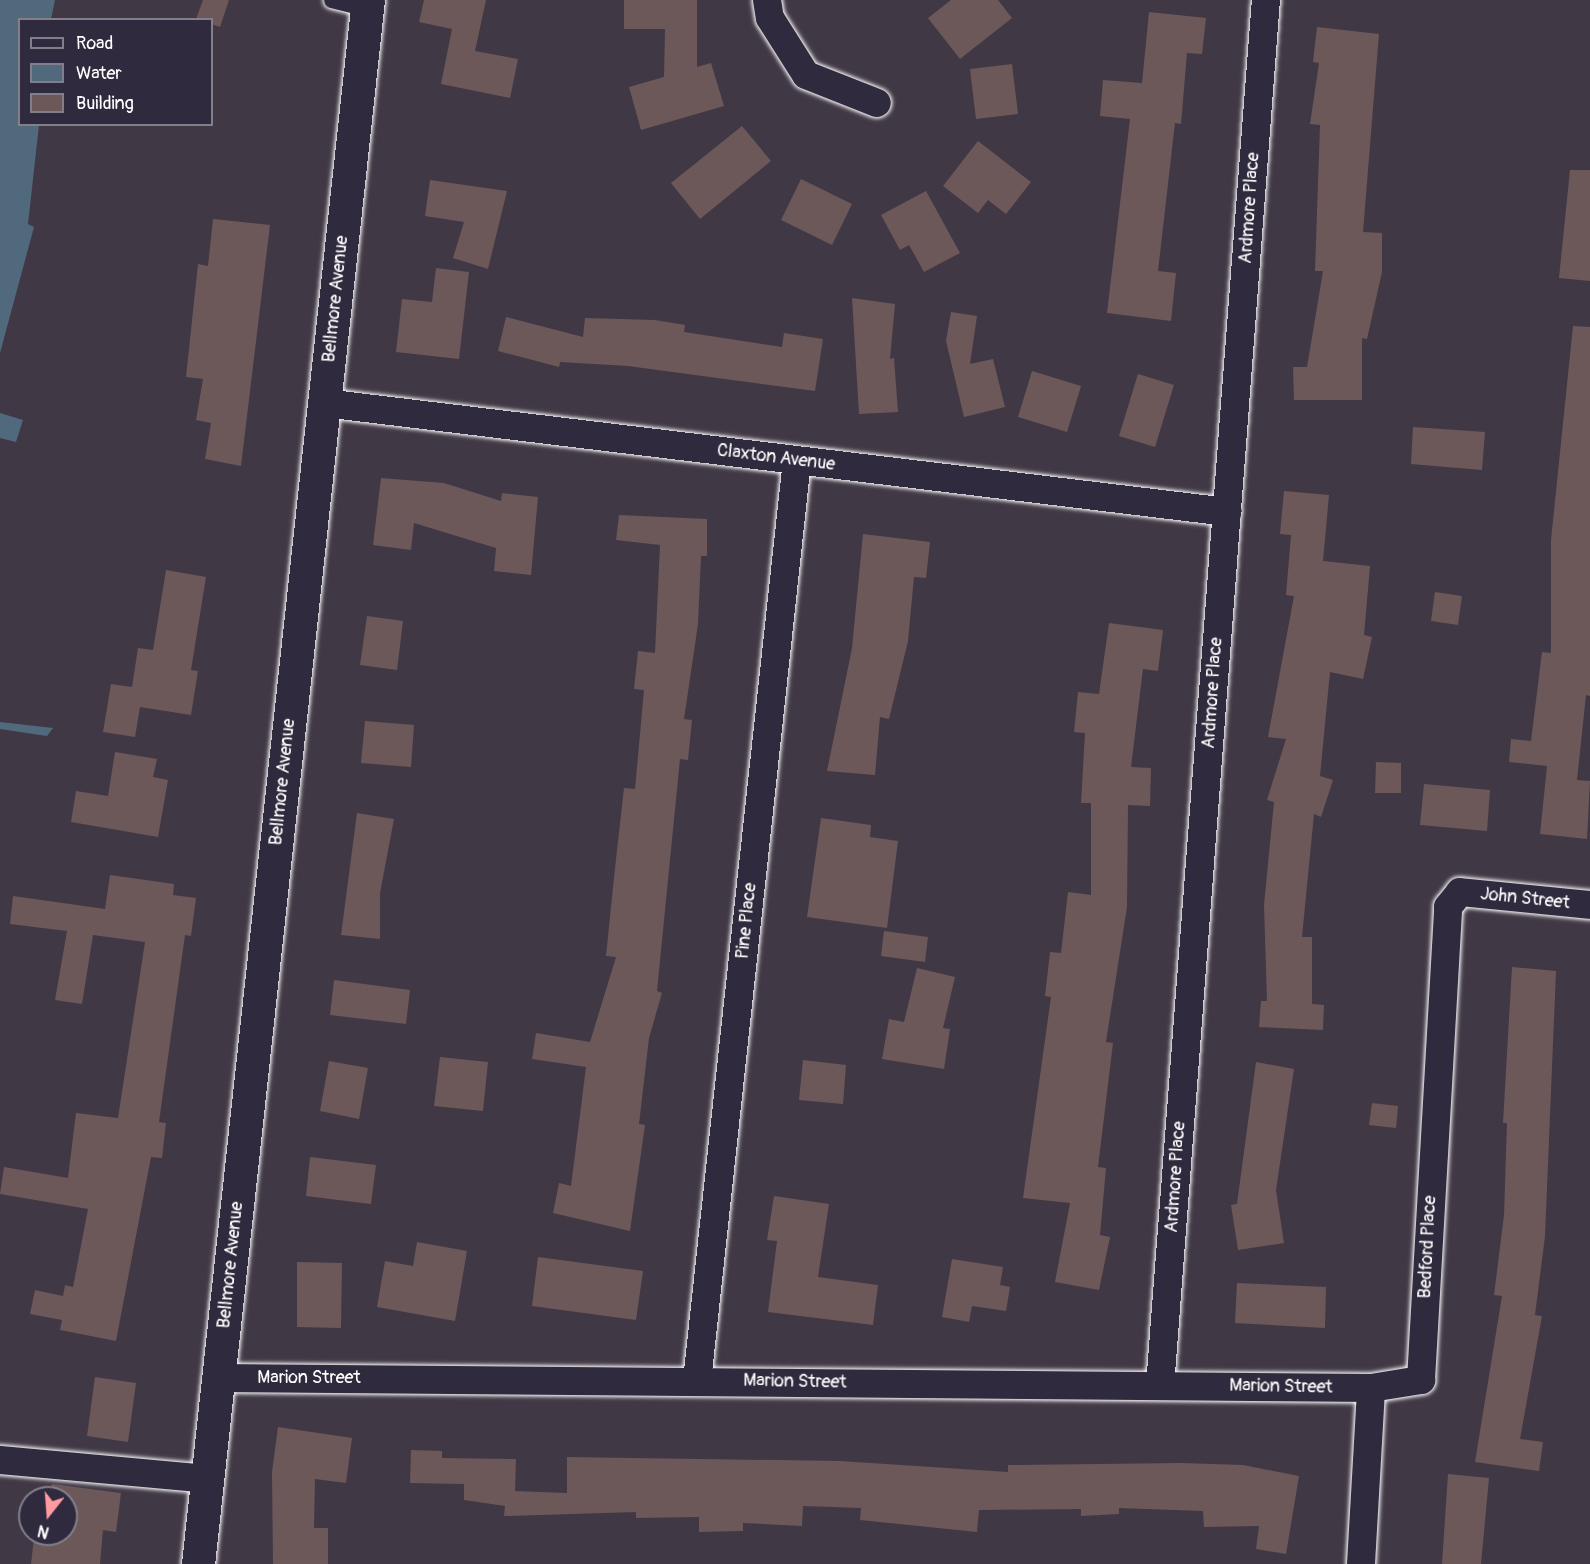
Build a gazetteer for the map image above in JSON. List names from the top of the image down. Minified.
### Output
{"streets":{"street":["Ardmore Place","Bellmore Avenue","Claxton Avenue","John Street","Pine Place","Bedford Place","Marion Street"]},"crossings":[["Ardmore Place","Claxton Avenue"],["Ardmore Place","Marion Street"],["Bellmore Avenue","Claxton Avenue"],["Bellmore Avenue","Marion Street"],["Claxton Avenue","Pine Place"],["John Street","Bedford Place"],["Pine Place","Marion Street"],["Bedford Place","Marion Street"]],"legend":["Road","Water","Building"],"north":"bottom"}
